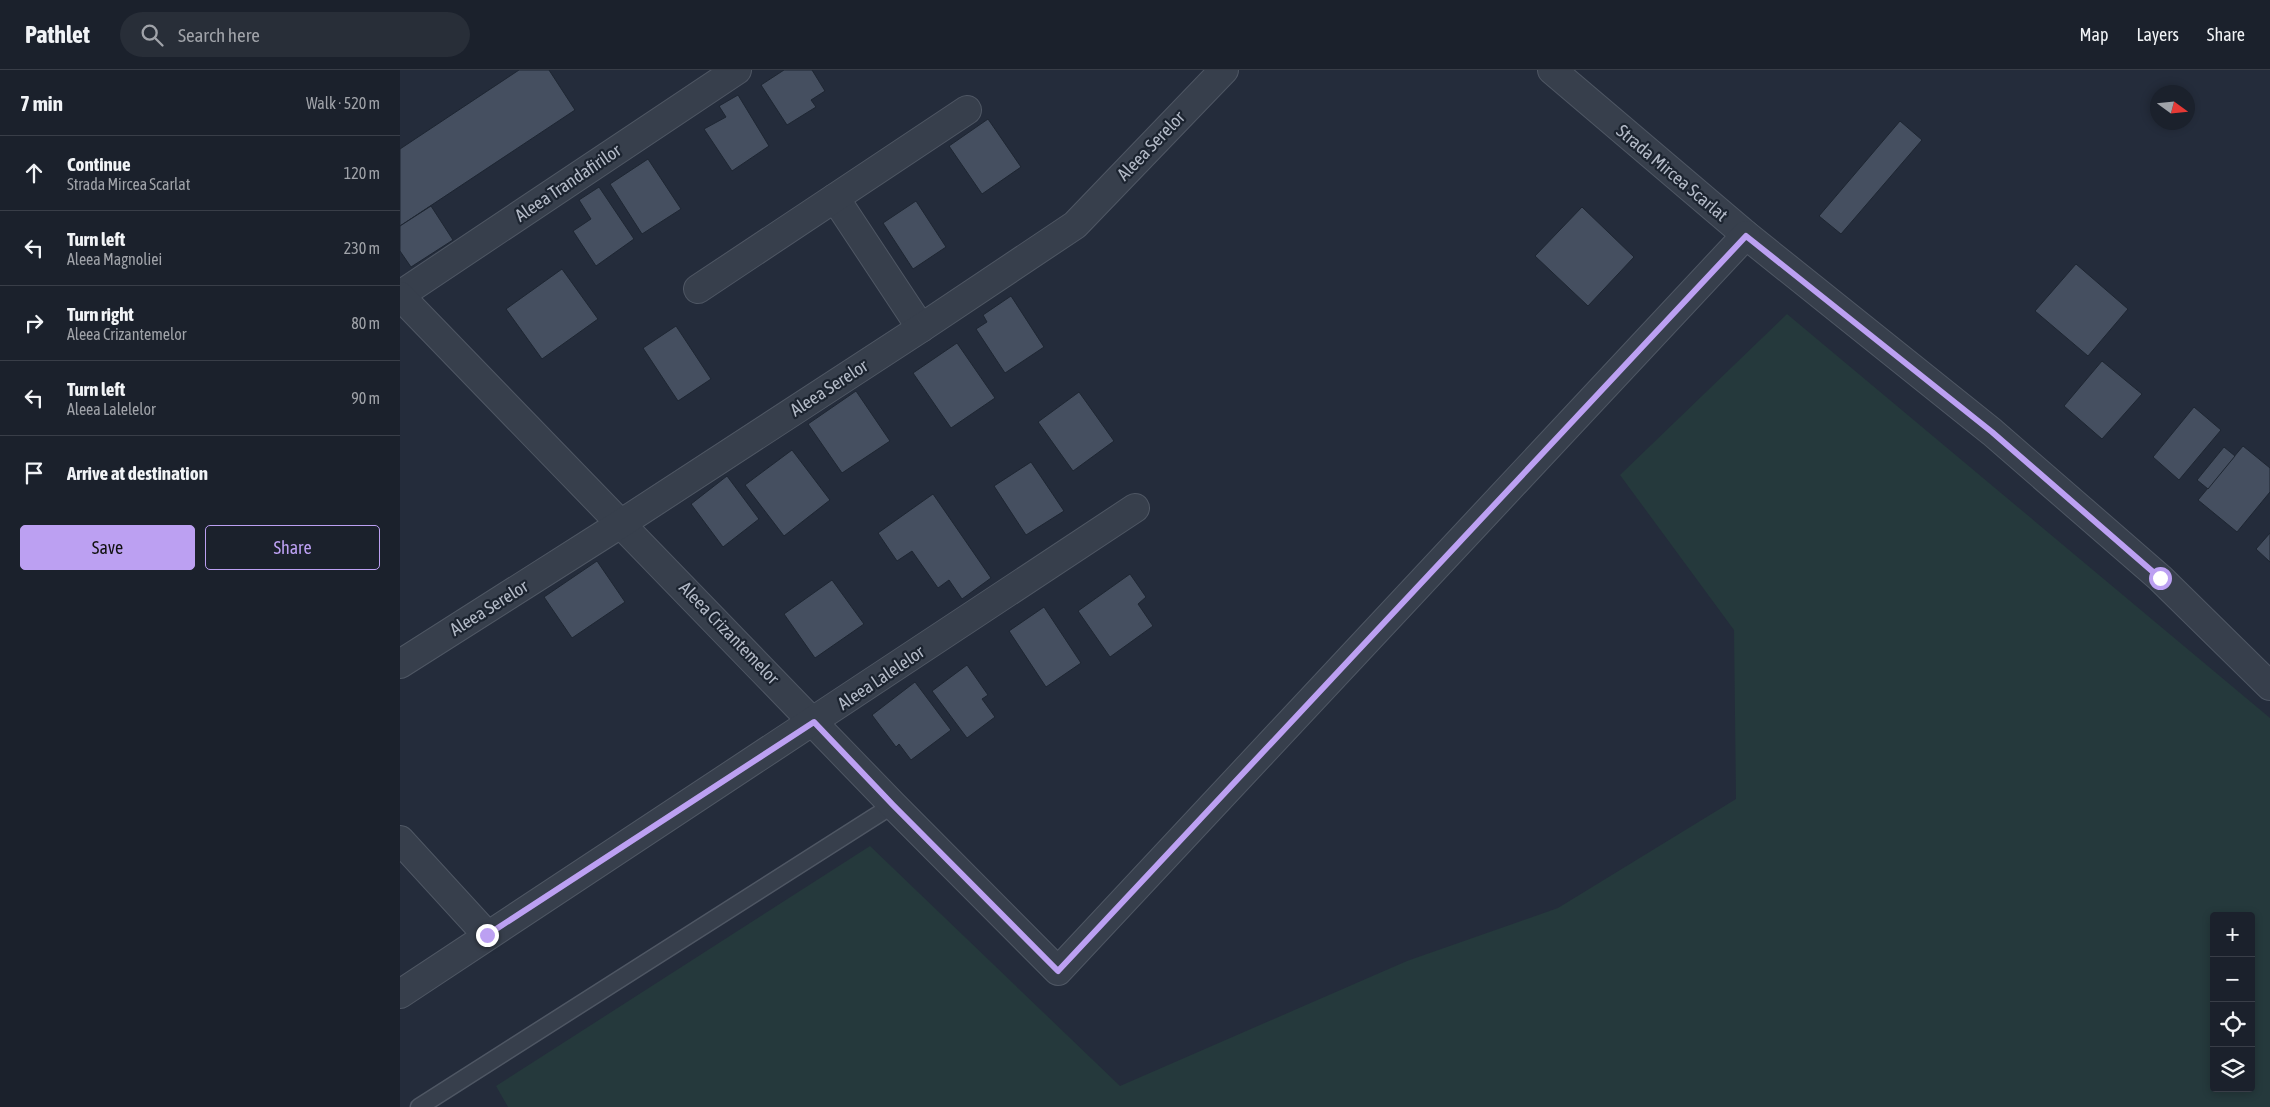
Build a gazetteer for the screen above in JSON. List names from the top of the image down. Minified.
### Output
{"streets":{"street":["Aleea Serelor","Strada Mircea Scarlat","Aleea Trandafirilor","Aleea Crizantemelor","Aleea Lalelelor"]},"crossings":[["Aleea Serelor","Aleea Crizantemelor"],["Strada Mircea Scarlat","Aleea Crizantemelor"],["Aleea Trandafirilor","Aleea Crizantemelor"],["Aleea Crizantemelor","Aleea Lalelelor"]],"north":"right","page":{"header":"Pathlet","search":"Search here","nav":["Map","Layers","Share"],"heading":["7 min","Walk · 520 m"],"list":[["Continue","Strada Mircea Scarlat","120 m"],["Turn left","Aleea Magnoliei","230 m"],["Turn right","Aleea Crizantemelor","80 m"],["Turn left","Aleea Lalelelor","90 m"],"Arrive at destination"],"buttons":["Save","Share"],"map_buttons":["+","−"]}}
